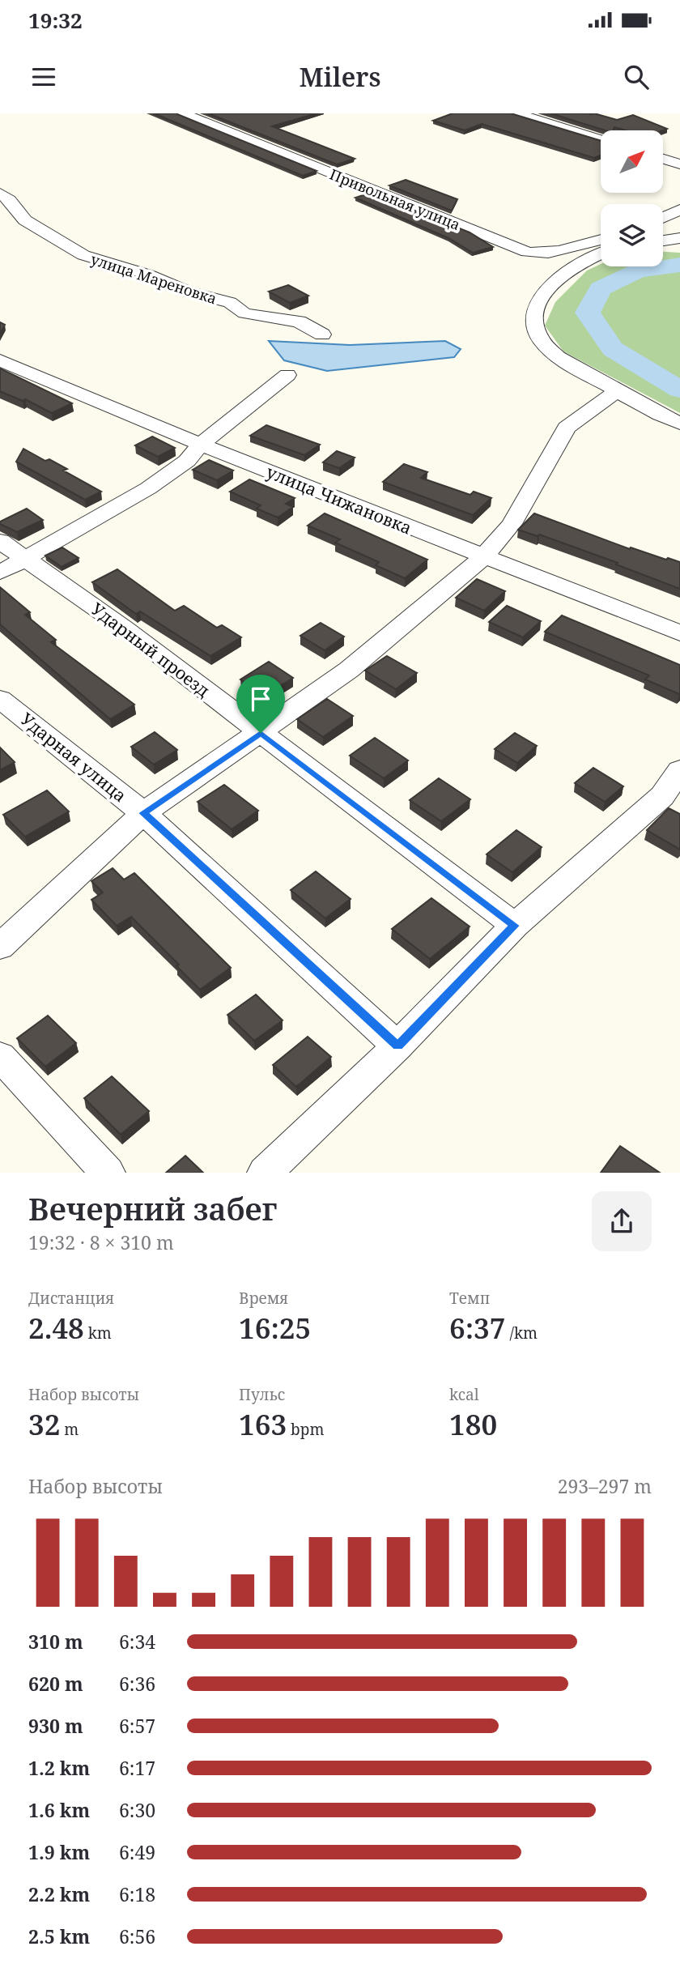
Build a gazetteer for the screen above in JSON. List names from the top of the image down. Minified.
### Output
{"streets":{"street":["Привольная улица","улица Мареновка","улица Чижановка","Ударный проезд","Ударная улица"]},"north":"top right","page":{"status":"19:32","header":"Milers","heading":["Вечерний забег","19:32 · 8 × 310 m"],"stats":[["Дистанция","2.48 km"],["Время","16:25"],["Темп","6:37 /km"],["Набор высоты","32 m"],["Пульс","163 bpm"],["kcal","180"]],"chart":["Набор высоты","293–297 m"],"list":[{"name":"310 m","note":"6:34"},{"name":"620 m","note":"6:36"},{"name":"930 m","note":"6:57"},{"name":"1.2 km","note":"6:17"},{"name":"1.6 km","note":"6:30"},{"name":"1.9 km","note":"6:49"},{"name":"2.2 km","note":"6:18"},{"name":"2.5 km","note":"6:56"}]}}
